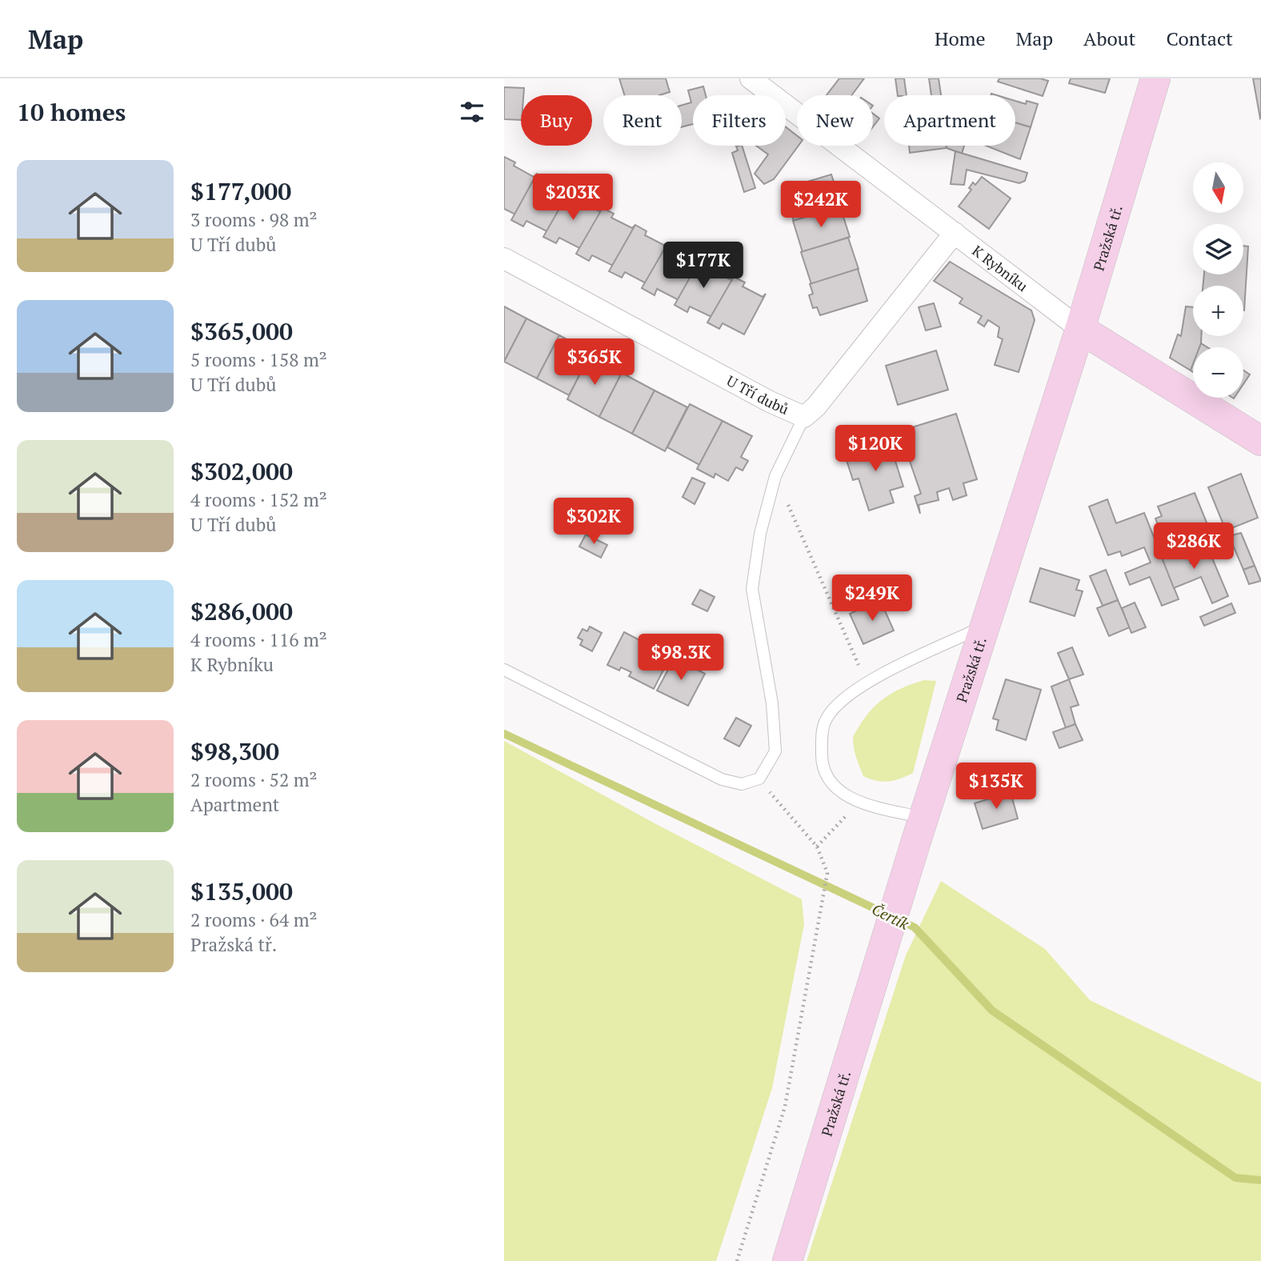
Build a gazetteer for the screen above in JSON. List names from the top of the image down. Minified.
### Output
{"streets":{"main road":["Pražská tř.","K Rybníku"],"street":["U Tří dubů"]},"crossings":[["Pražská tř.","K Rybníku"],["K Rybníku","U Tří dubů"]],"water":["Čertík"],"north":"bottom","page":{"header":"Map","nav":["Home","Map","About","Contact"],"heading":"10 homes","chip":["Buy","Rent","Filters","New","Apartment"],"list":[{"name":"$177,000","note":"3 rooms · 98 m² · U Tří dubů"},{"name":"$365,000","note":"5 rooms · 158 m² · U Tří dubů"},{"name":"$302,000","note":"4 rooms · 152 m² · U Tří dubů"},{"name":"$286,000","note":"4 rooms · 116 m² · K Rybníku"},{"name":"$98,300","note":"2 rooms · 52 m² · Apartment"},{"name":"$135,000","note":"2 rooms · 64 m² · Pražská tř."}],"map_buttons":["+","−"],"price":["$203K","$242K","$177K","$365K","$120K","$302K","$286K","$249K","$98.3K","$135K"]}}
